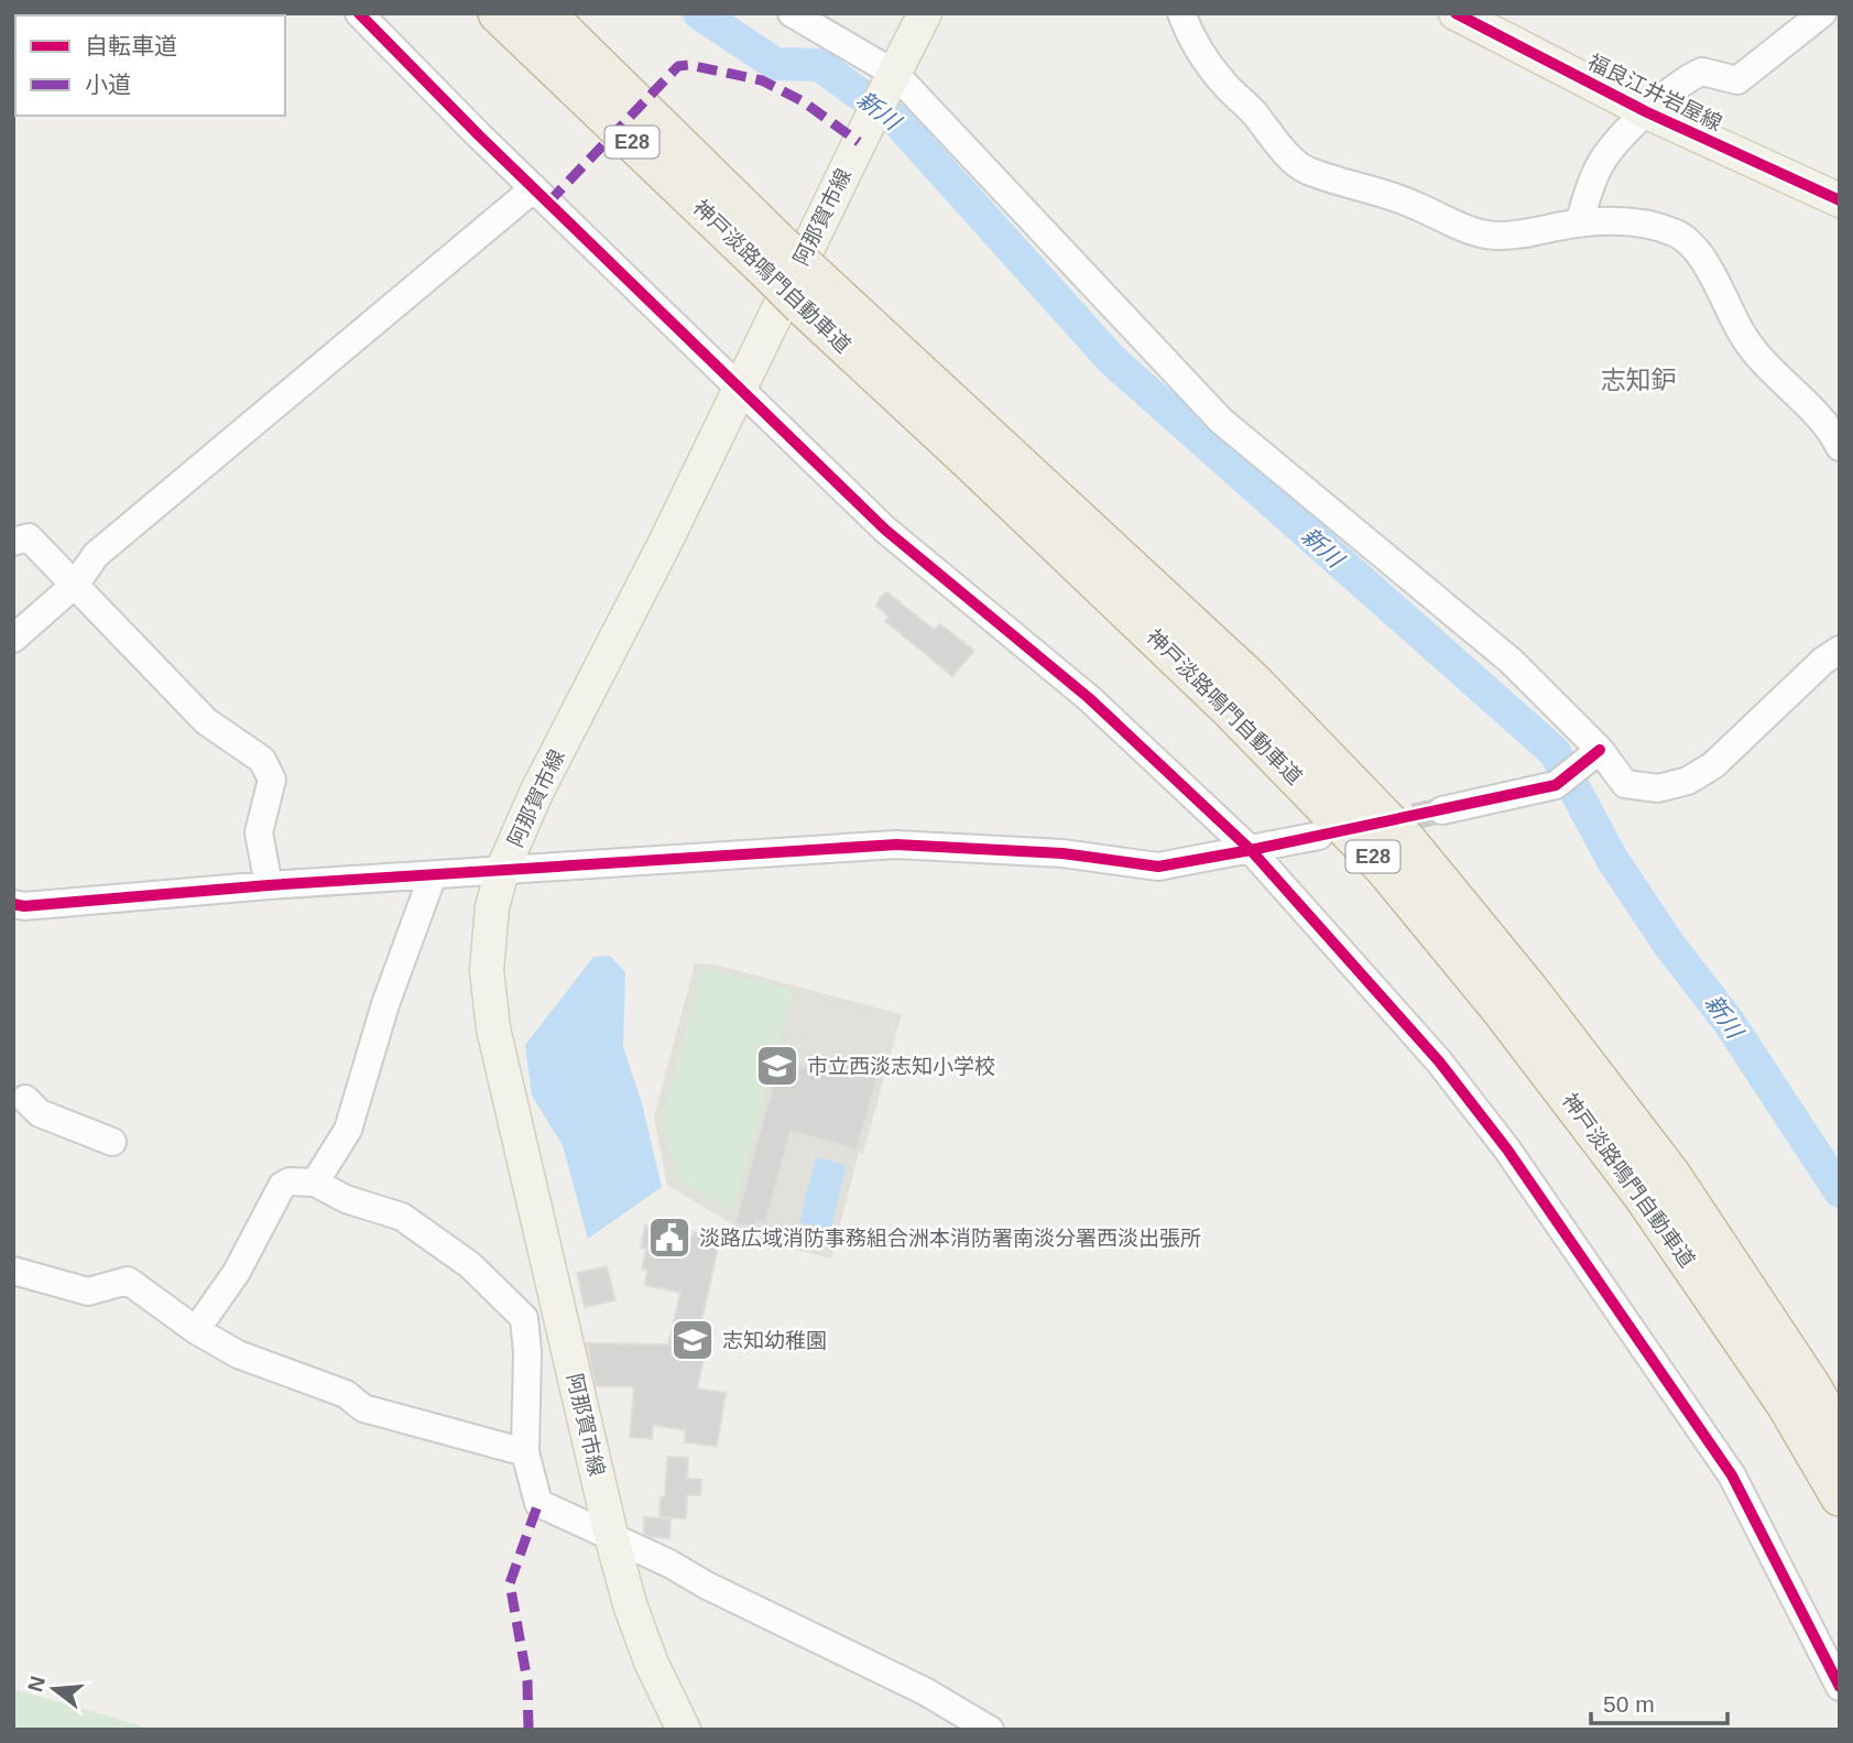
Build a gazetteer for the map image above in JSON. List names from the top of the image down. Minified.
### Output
{"streets":{"highway":["E28","神戸淡路鳴門自動車道"],"main road":["福良江井岩屋線","阿那賀市線"]},"districts":["志知鈩"],"water":["新川"],"places":{"school or university":["市立西淡志知小学校","志知幼稚園"],"public building":["淡路広域消防事務組合洲本消防署南淡分署西淡出張所"]},"legend":["自転車道","小道"],"scale_bar":"50 m","north":"left"}
